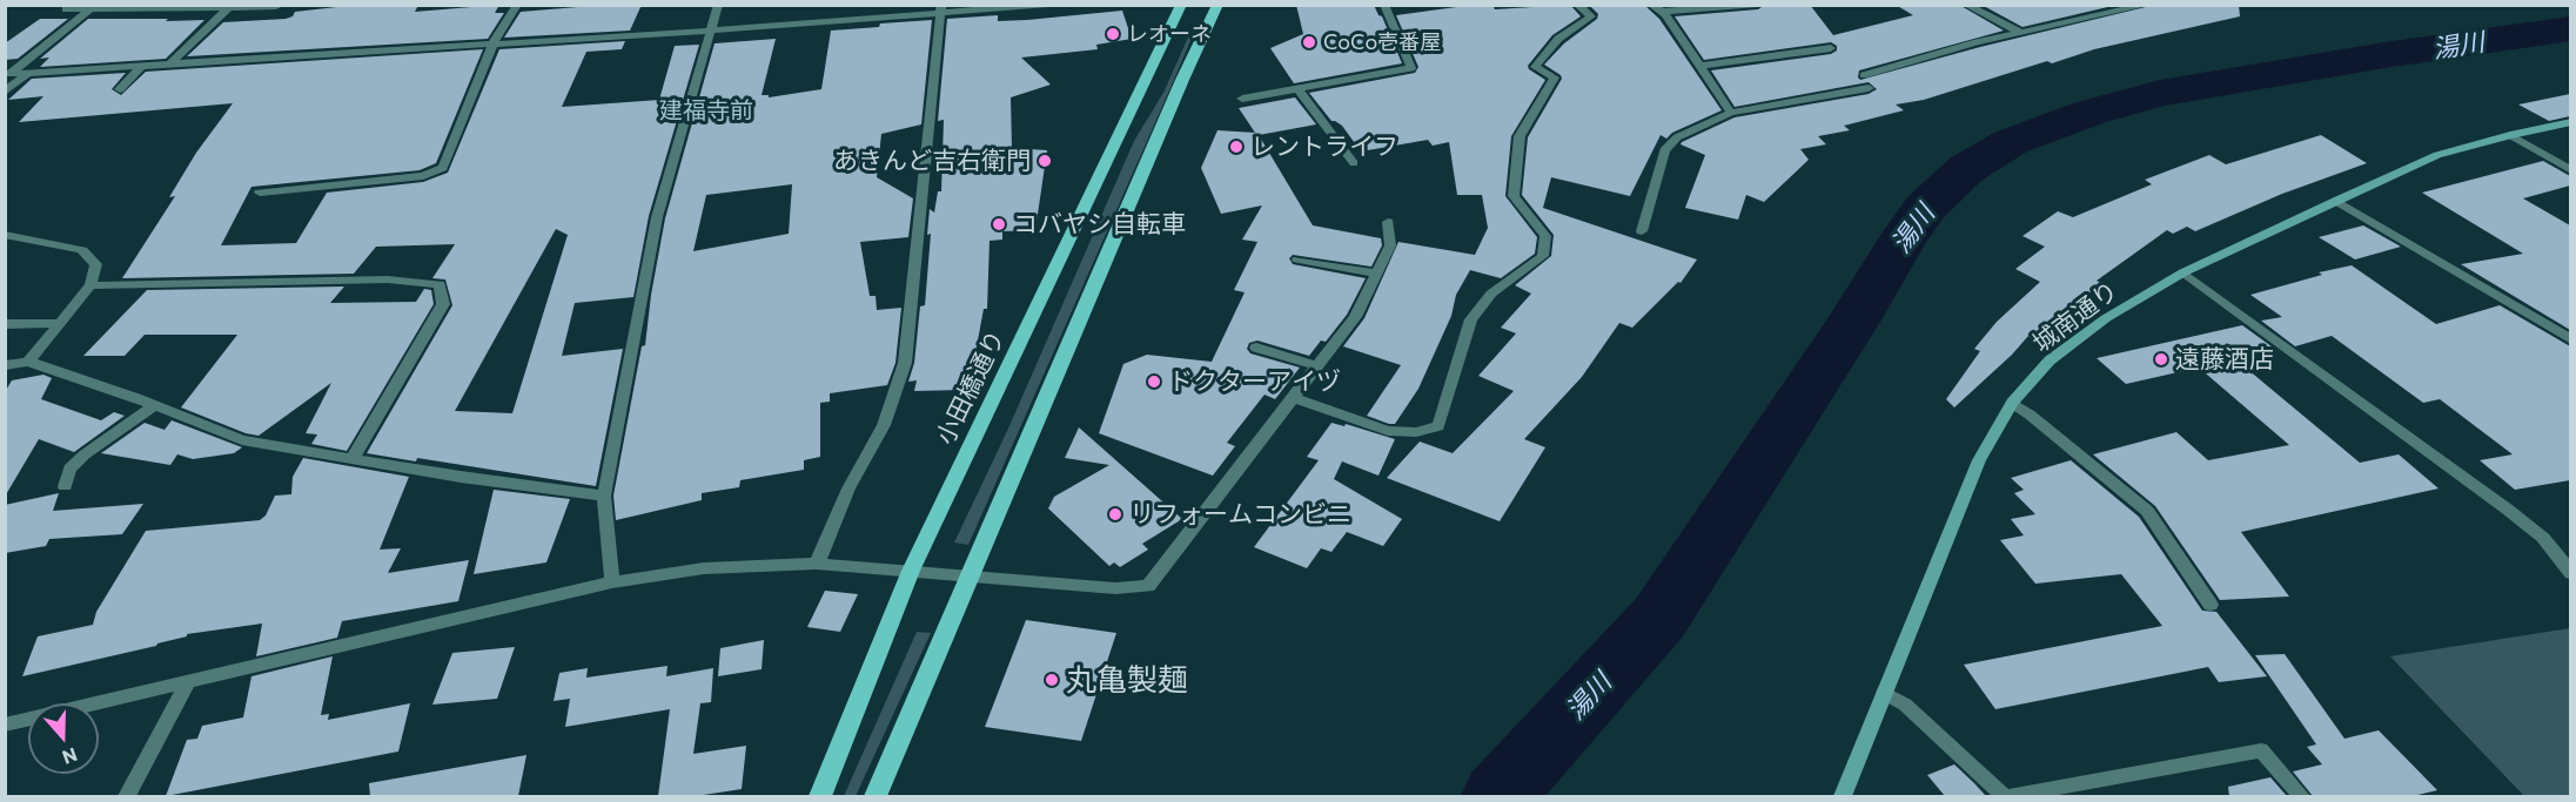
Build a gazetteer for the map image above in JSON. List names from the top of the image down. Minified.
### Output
{"streets":{"main road":["小田橋通り"],"street":["城南通り"]},"districts":["建福寺前"],"water":["湯川"],"places":["レオーネ","CoCo壱番屋","レントライフ","あきんど吉右衛門","コバヤシ自転車","遠藤酒店","ドクターアイヅ","リフォームコンビニ","丸亀製麺"],"north":"bottom"}
